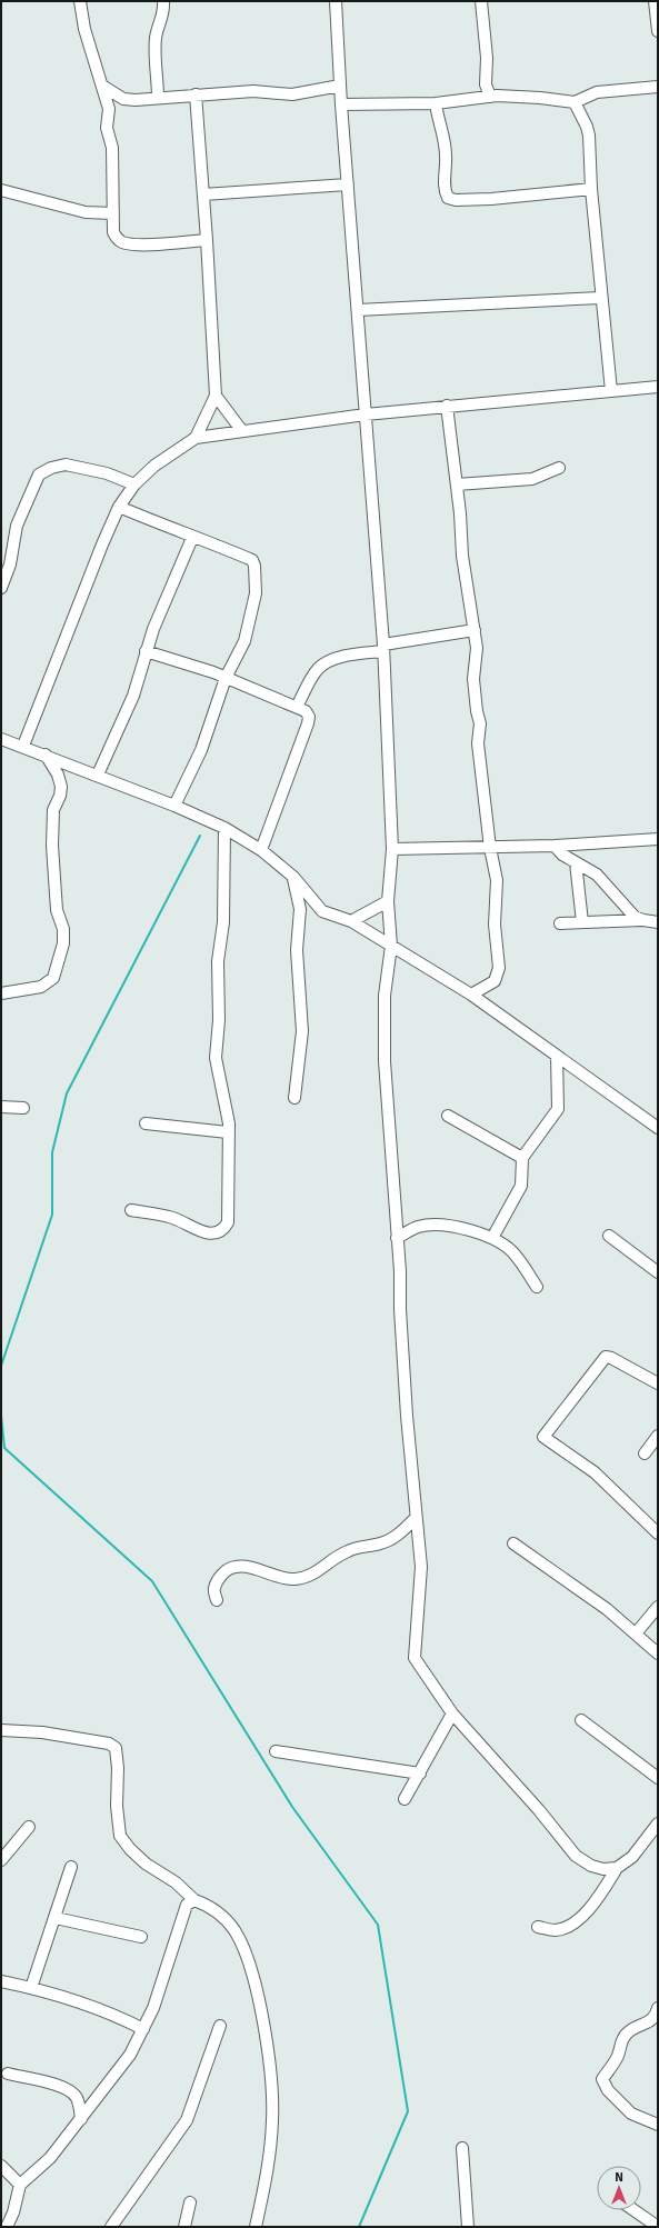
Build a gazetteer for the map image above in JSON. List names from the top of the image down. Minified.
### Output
{"north":"top"}
